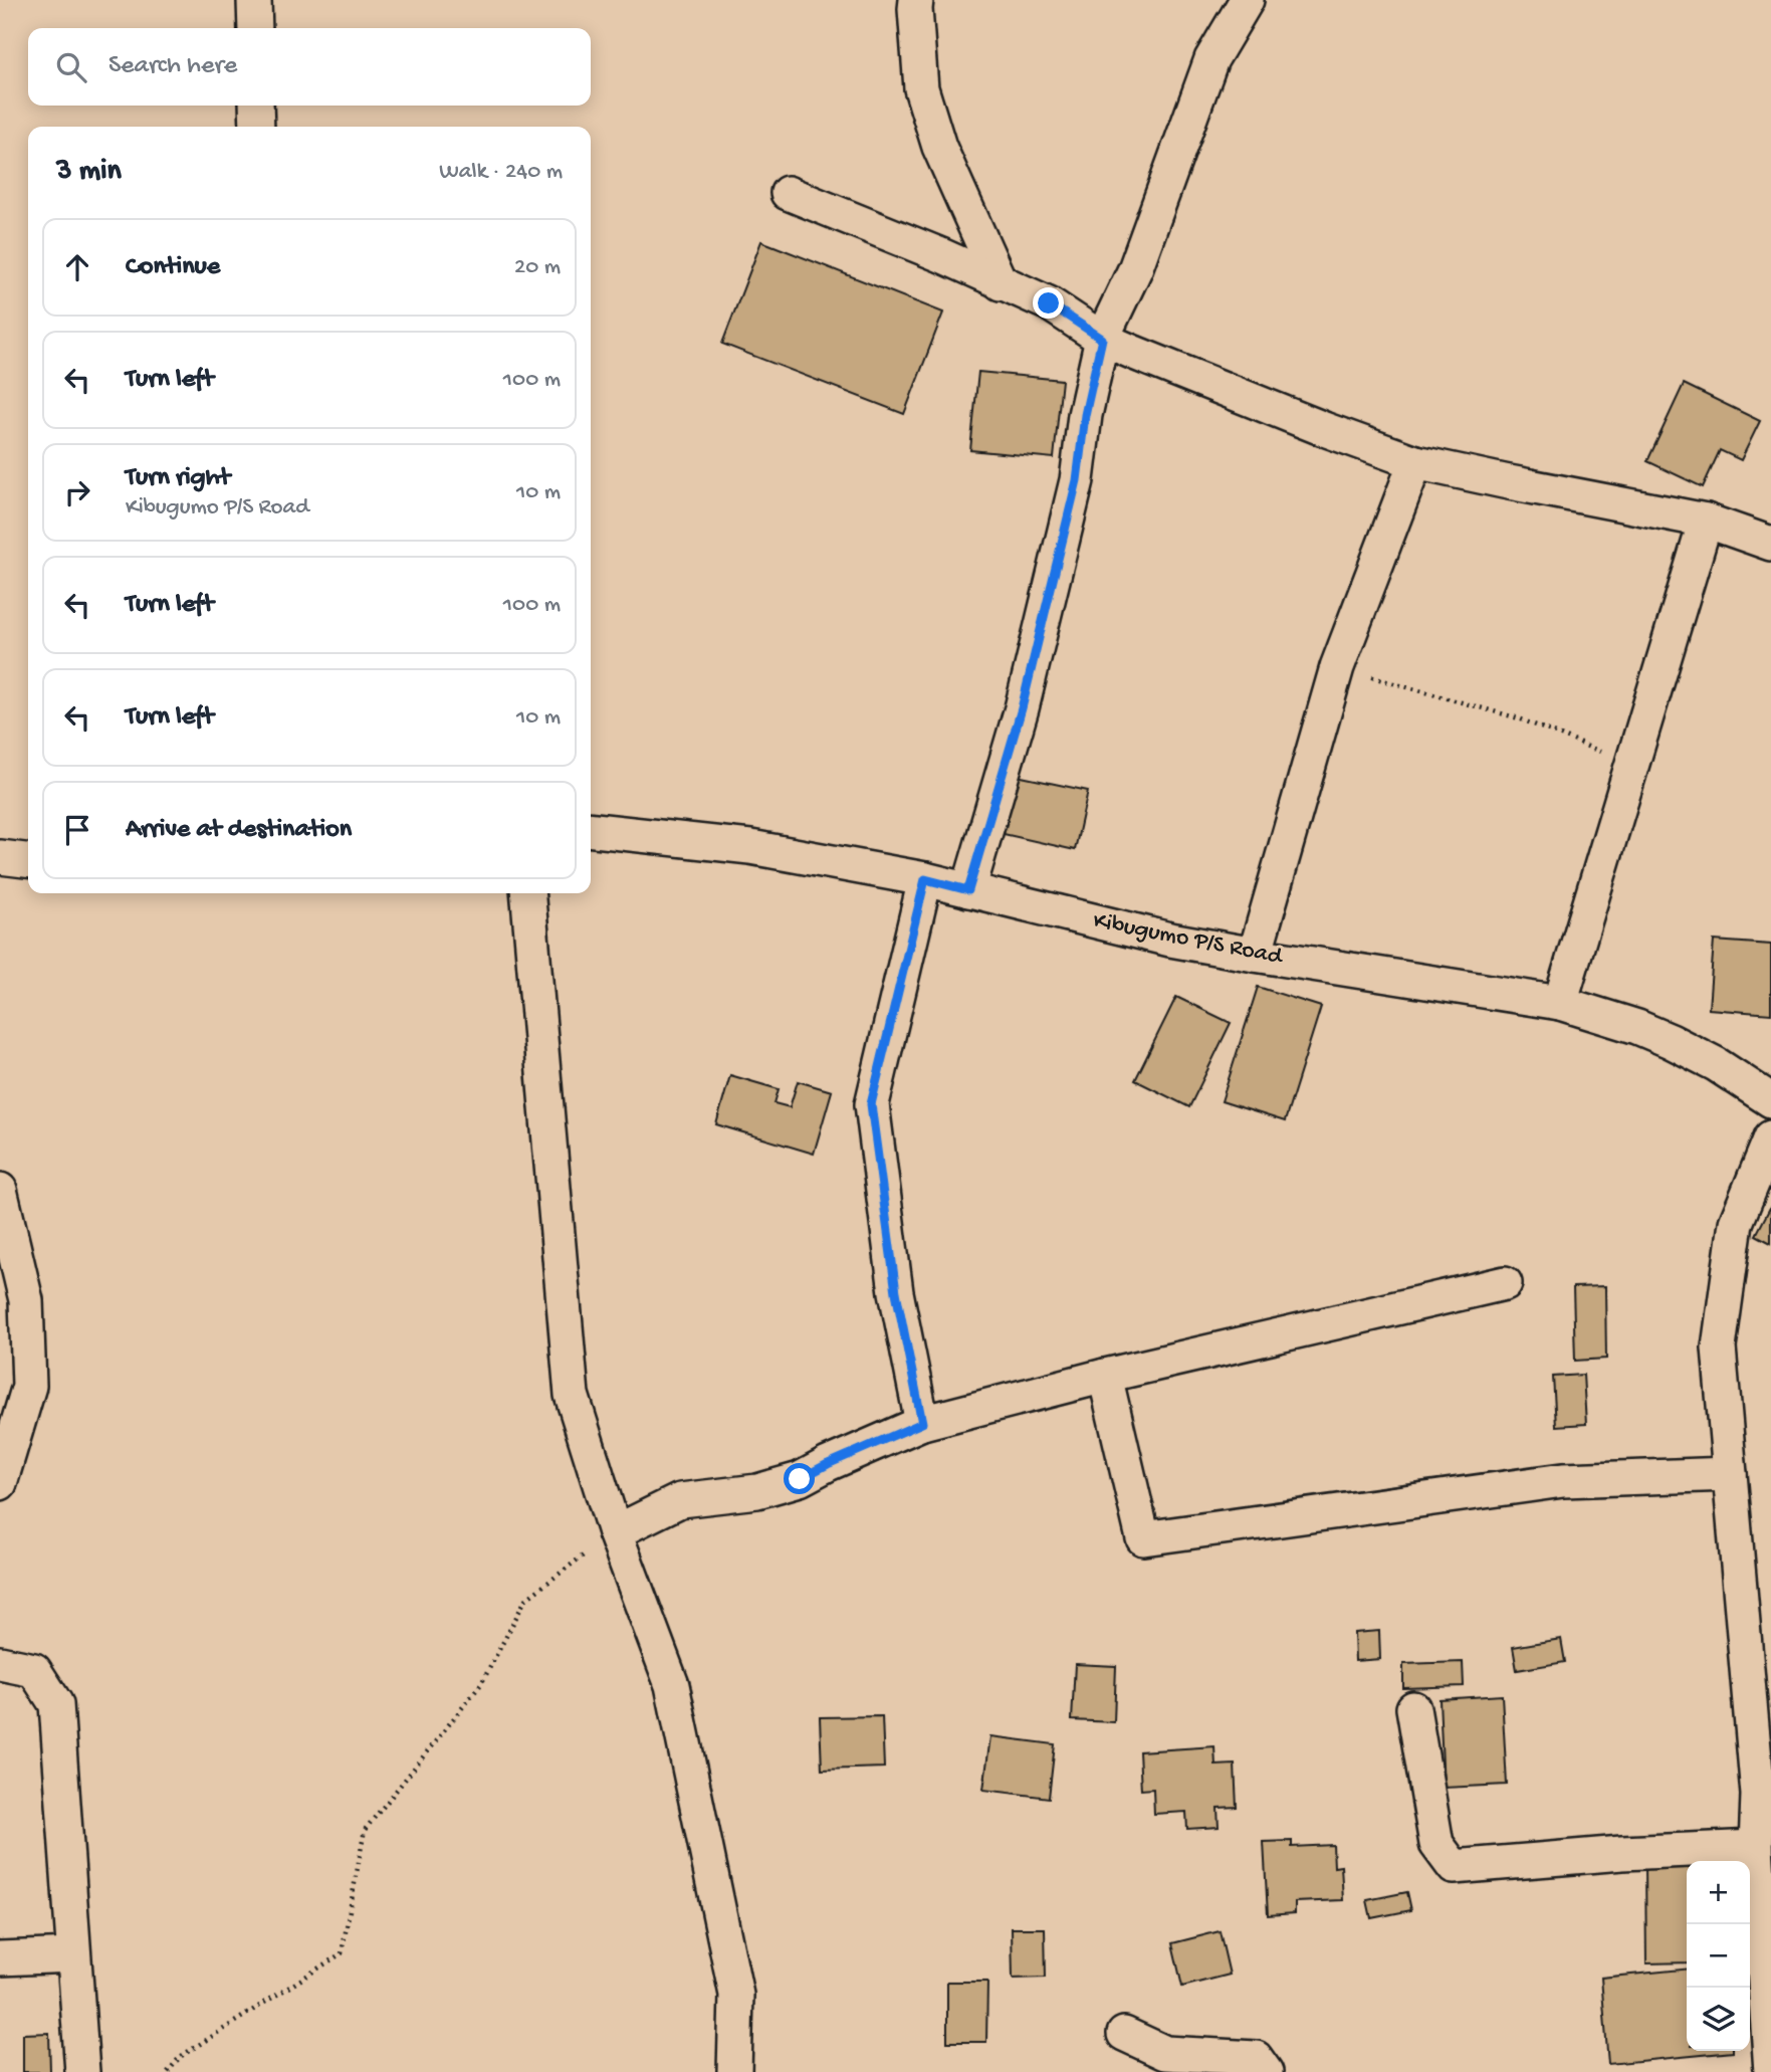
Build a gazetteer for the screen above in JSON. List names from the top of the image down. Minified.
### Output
{"streets":{"street":["Kibugumo P/S Road"]},"page":{"search":"Search here","heading":["3 min","Walk · 240 m"],"list":[["Continue","20 m"],["Turn left","100 m"],["Turn right","Kibugumo P/S Road","10 m"],["Turn left","100 m"],["Turn left","10 m"],"Arrive at destination"],"map_buttons":["+","−"]}}
